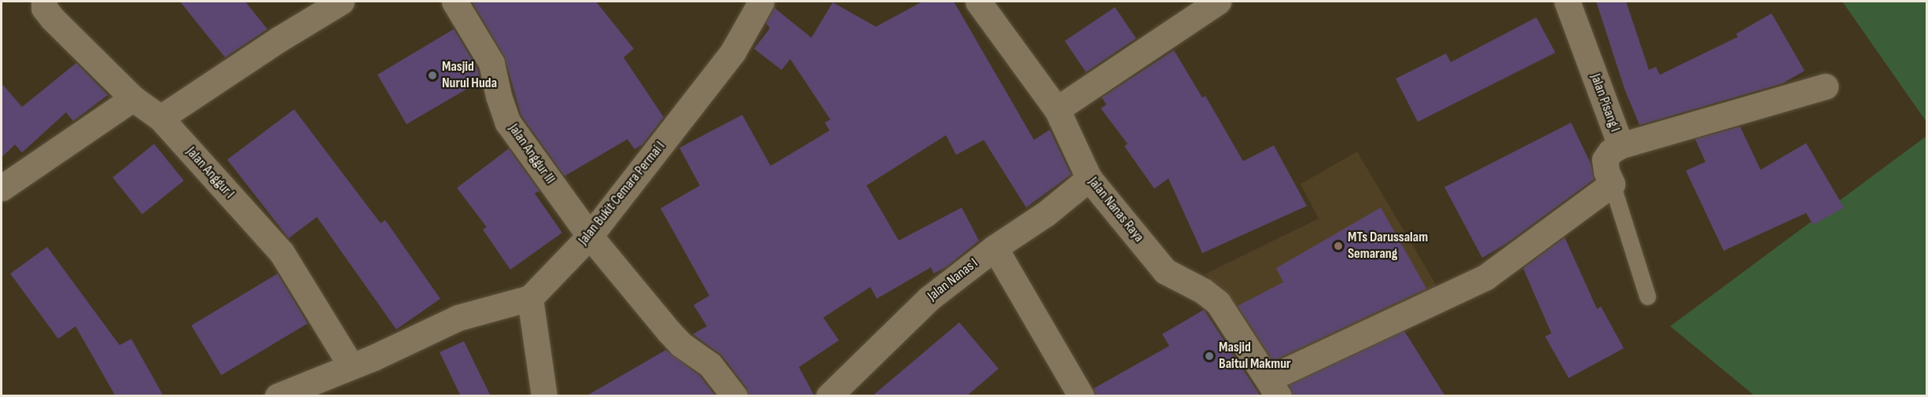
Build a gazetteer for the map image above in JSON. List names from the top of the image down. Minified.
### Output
{"streets":{"street":["Jalan Pisang I","Jalan Anggur III","Jalan Anggur I","Jalan Bukit Cemara Permai I","Jalan Nanas Raya","Jalan Nanas I"]},"crossings":[["Jalan Anggur III","Jalan Bukit Cemara Permai I"],["Jalan Nanas Raya","Jalan Nanas I"]],"places":["Masjid Nurul Huda","MTs Darussalam Semarang","Masjid Baitul Makmur"]}
